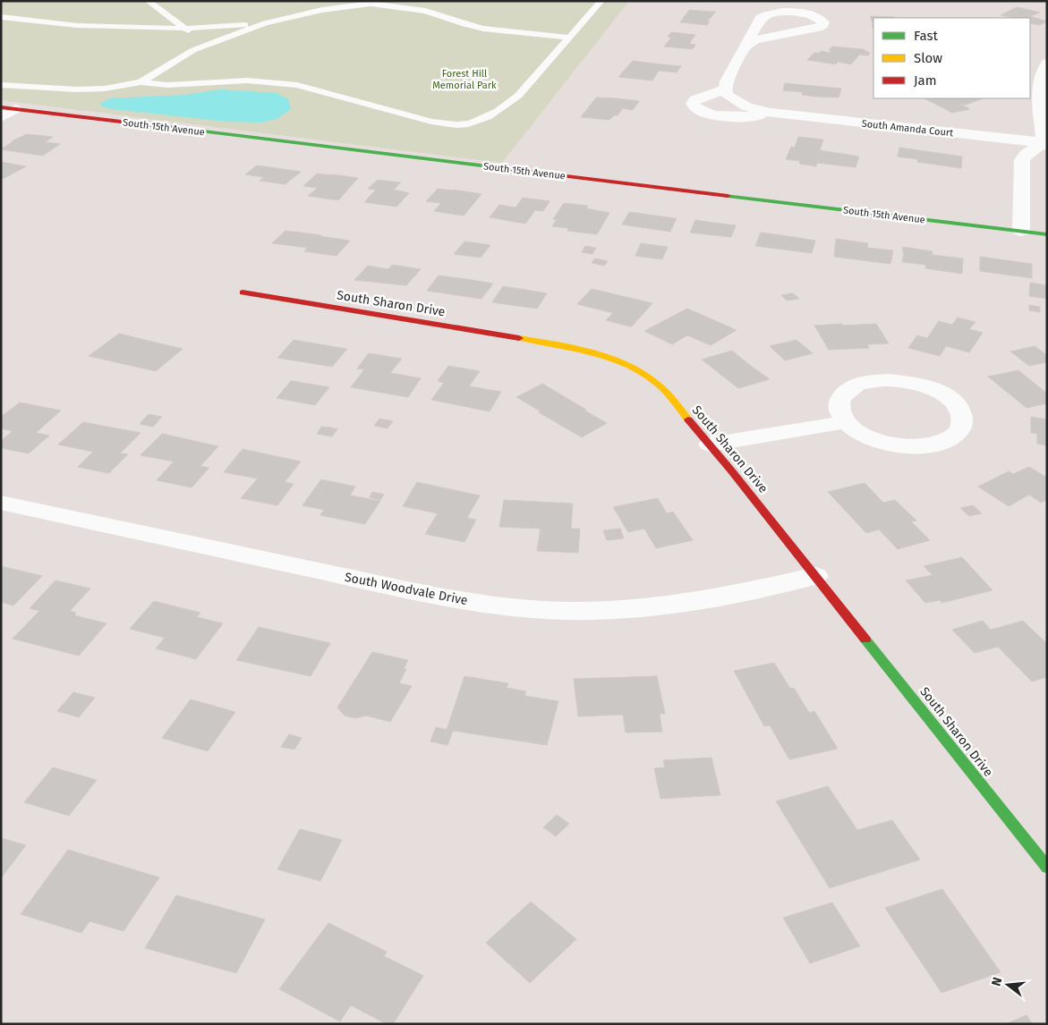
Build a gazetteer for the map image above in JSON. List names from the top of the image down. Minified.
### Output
{"streets":{"street":["South 15th Avenue","South Amanda Court","South Sharon Drive","South Woodvale Drive"]},"crossings":[["South Sharon Drive","South Woodvale Drive"]],"parks":["Forest Hill Memorial Park"],"legend":["Fast","Slow","Jam"],"north":"left"}
